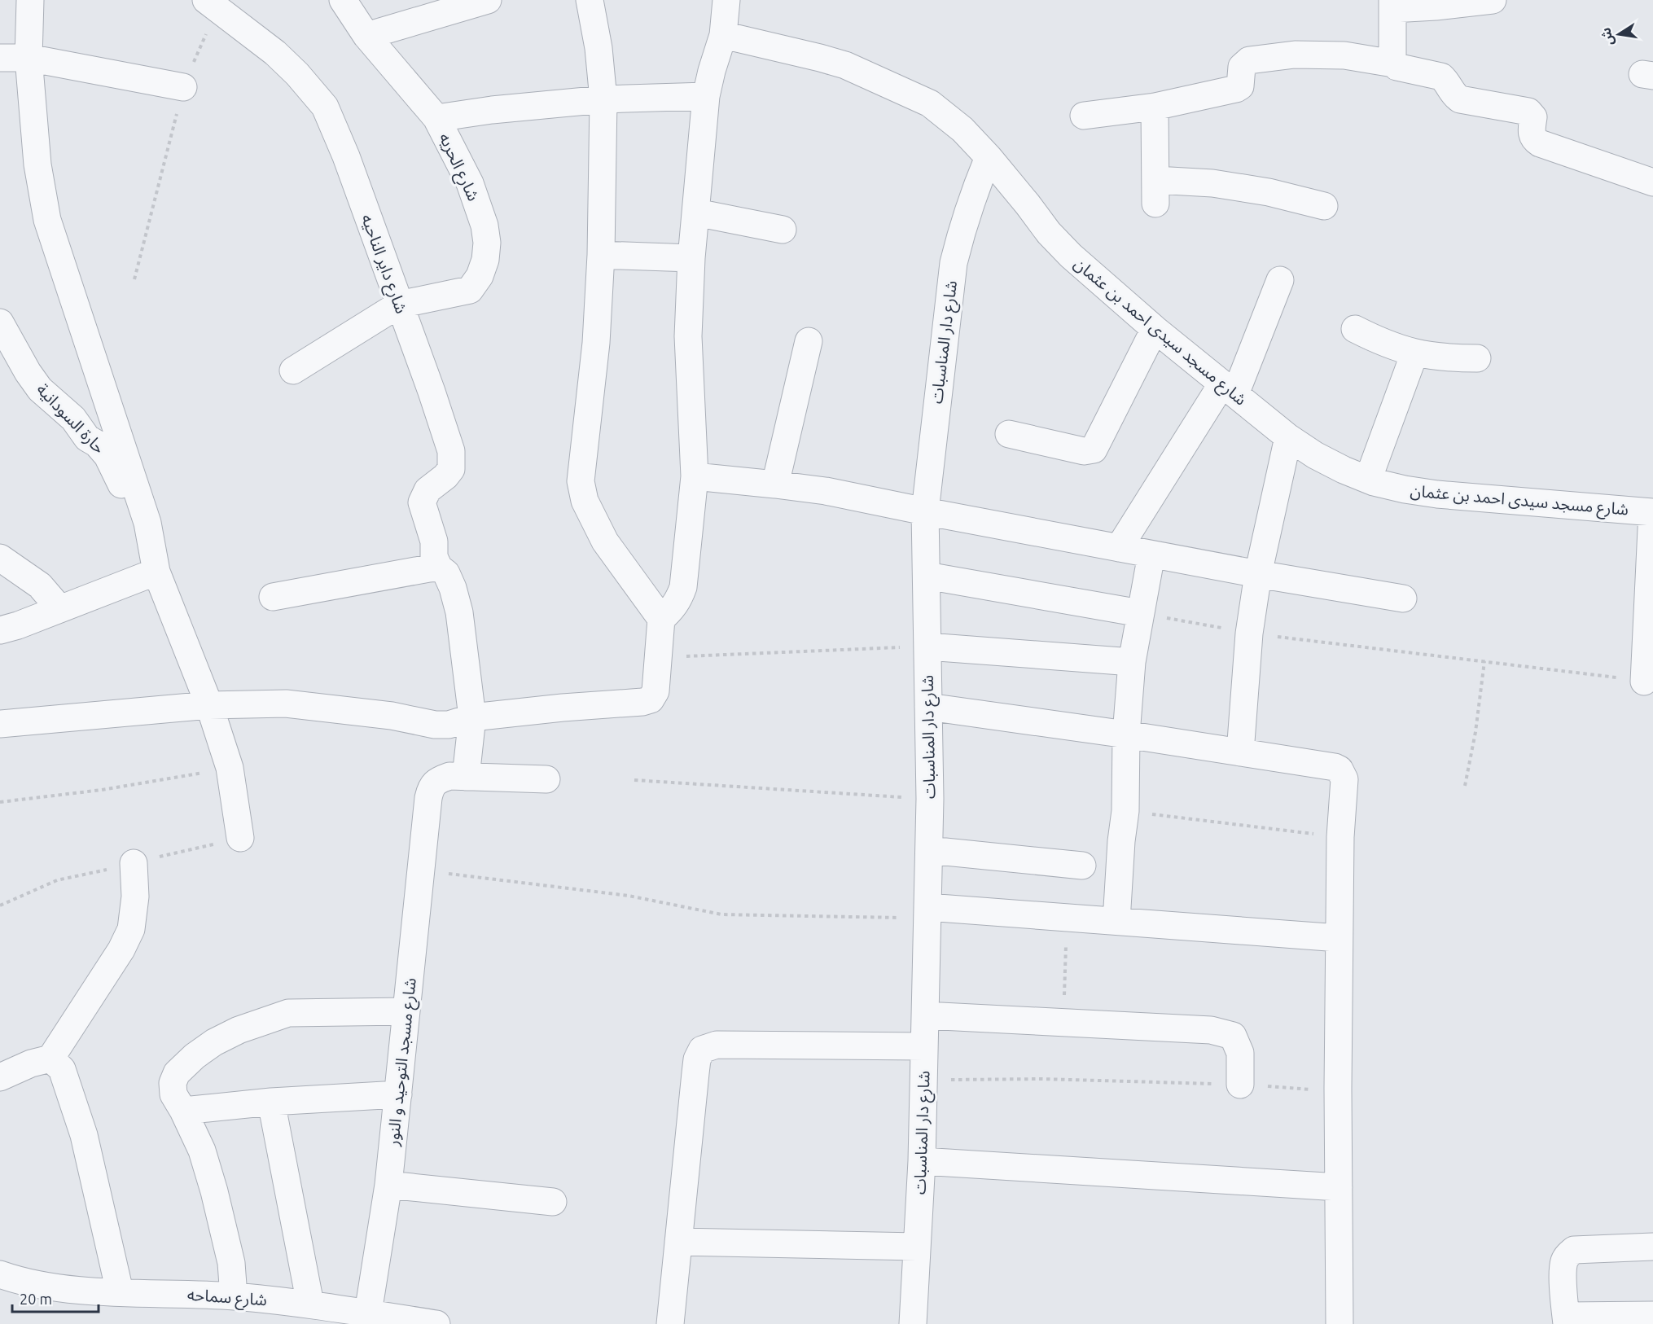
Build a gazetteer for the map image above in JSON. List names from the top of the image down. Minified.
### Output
{"streets":{"street":["شارع الحريه","شارع داير الناحيه","شارع مسجد سيدى احمد بن عثمان","شارع دار المناسبات","حارة السودانية","شارع مسجد التوحيد و النور","شارع سماحه"]},"crossings":[["شارع الحريه","شارع داير الناحيه"],["شارع مسجد سيدى احمد بن عثمان","شارع دار المناسبات"],["شارع مسجد التوحيد و النور","شارع سماحه"]],"scale_bar":"20 m","north":"left"}
